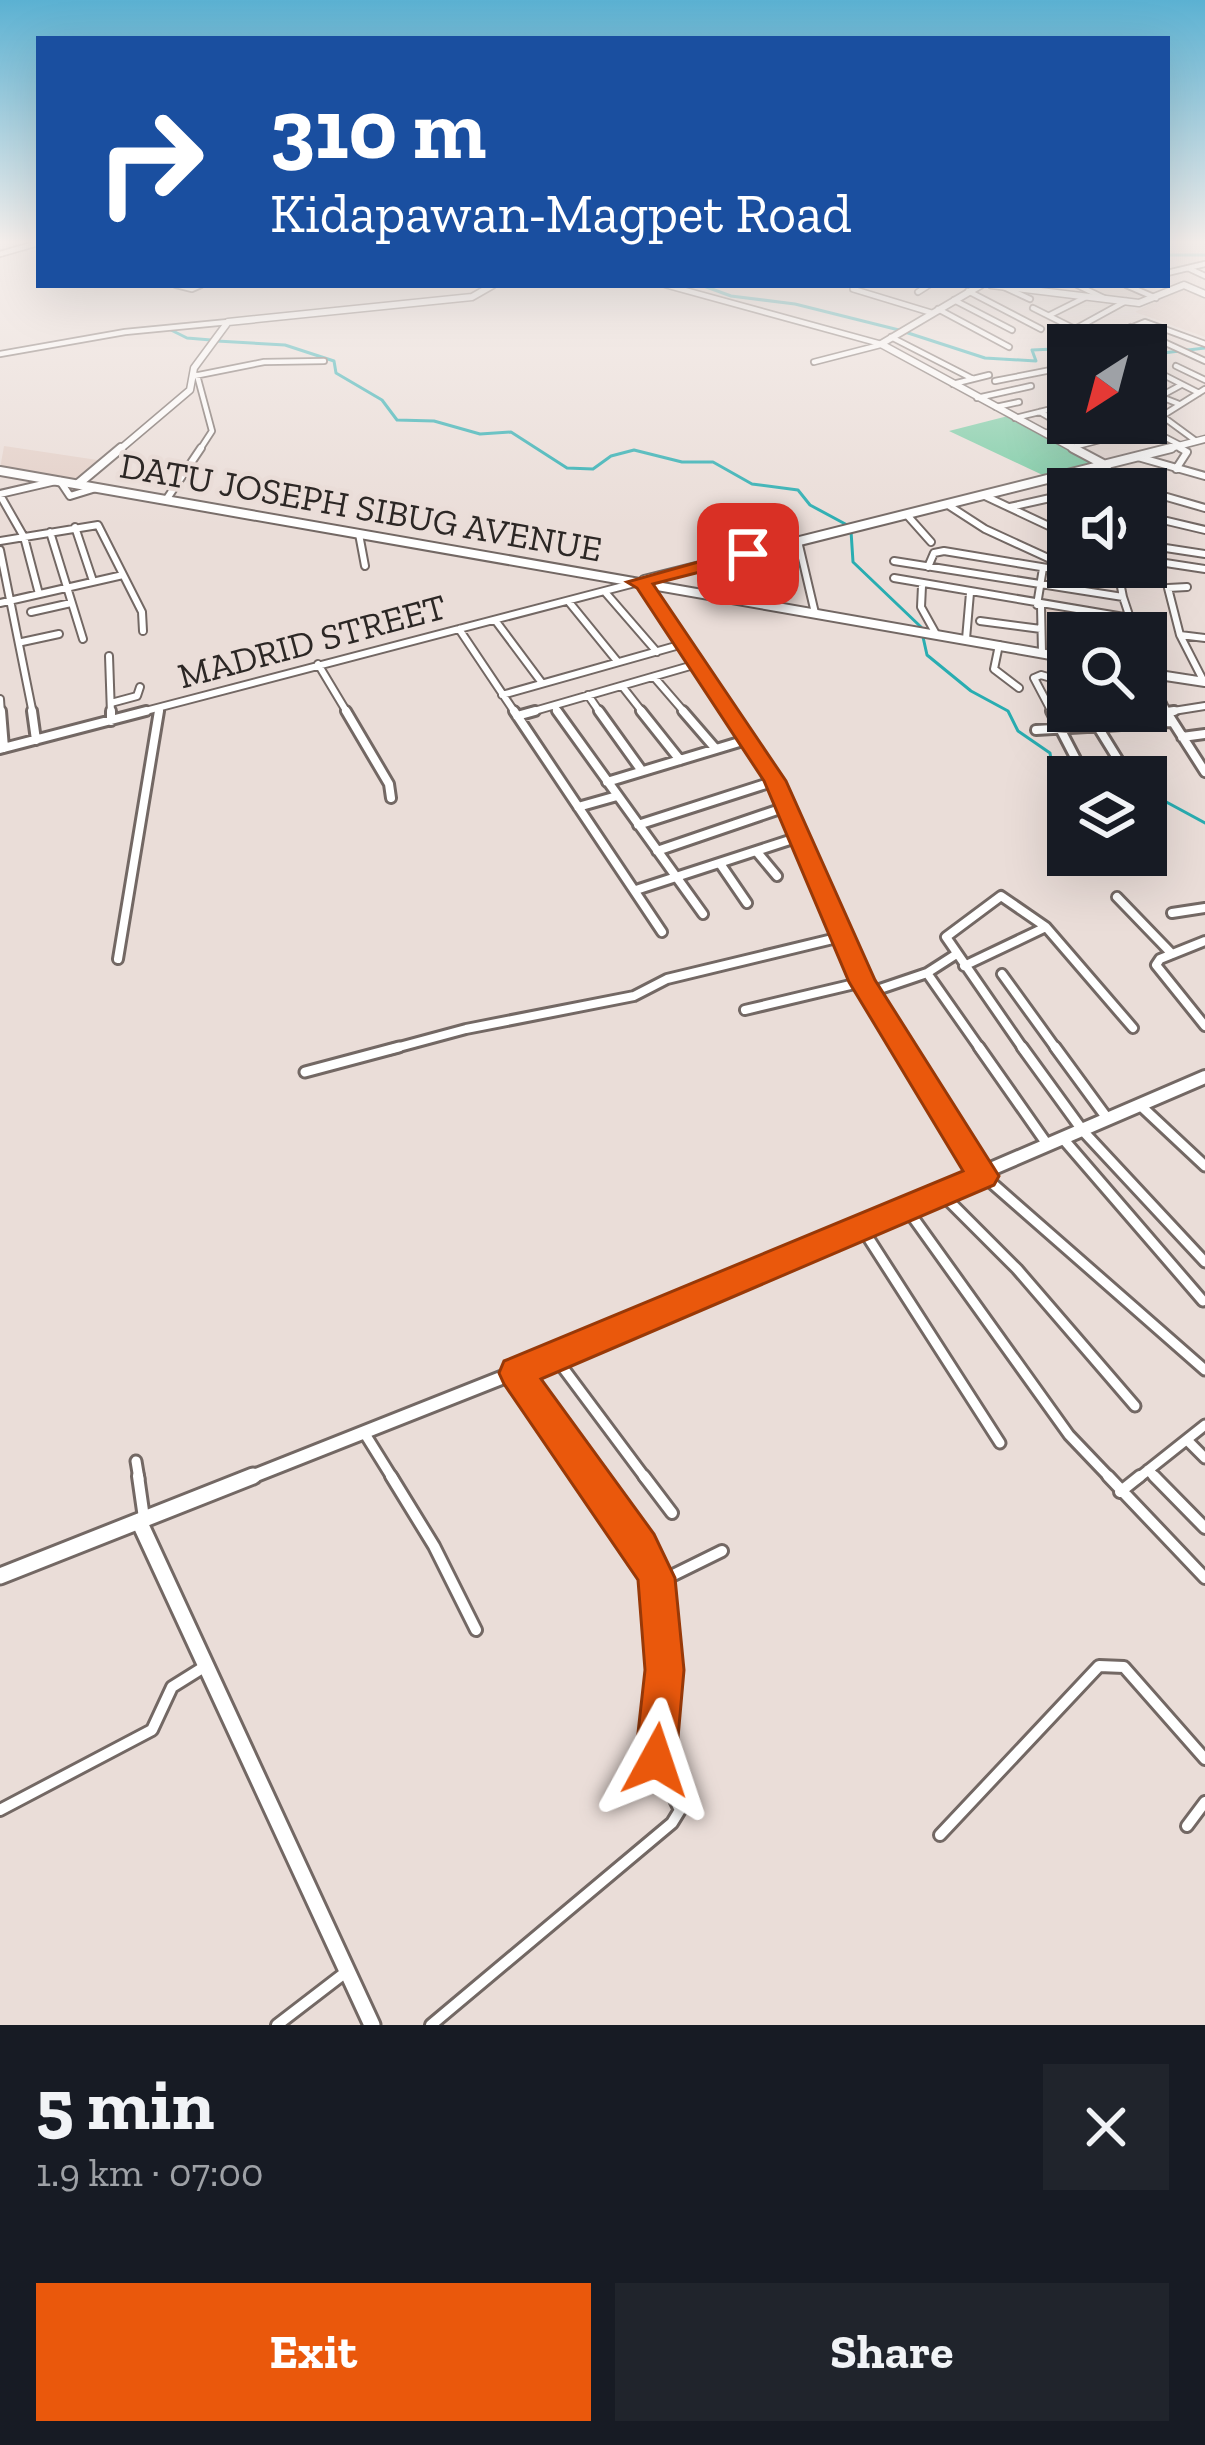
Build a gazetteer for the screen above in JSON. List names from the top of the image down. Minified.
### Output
{"streets":{"street":["DATU JOSEPH SIBUG AVENUE","MADRID STREET"]},"crossings":[["DATU JOSEPH SIBUG AVENUE","MADRID STREET"]],"north":"bottom left","page":{"turn":["310 m","Kidapawan-Magpet Road"],"heading":["5 min","1.9 km · 07:00"],"buttons":["Exit","Share"]}}
